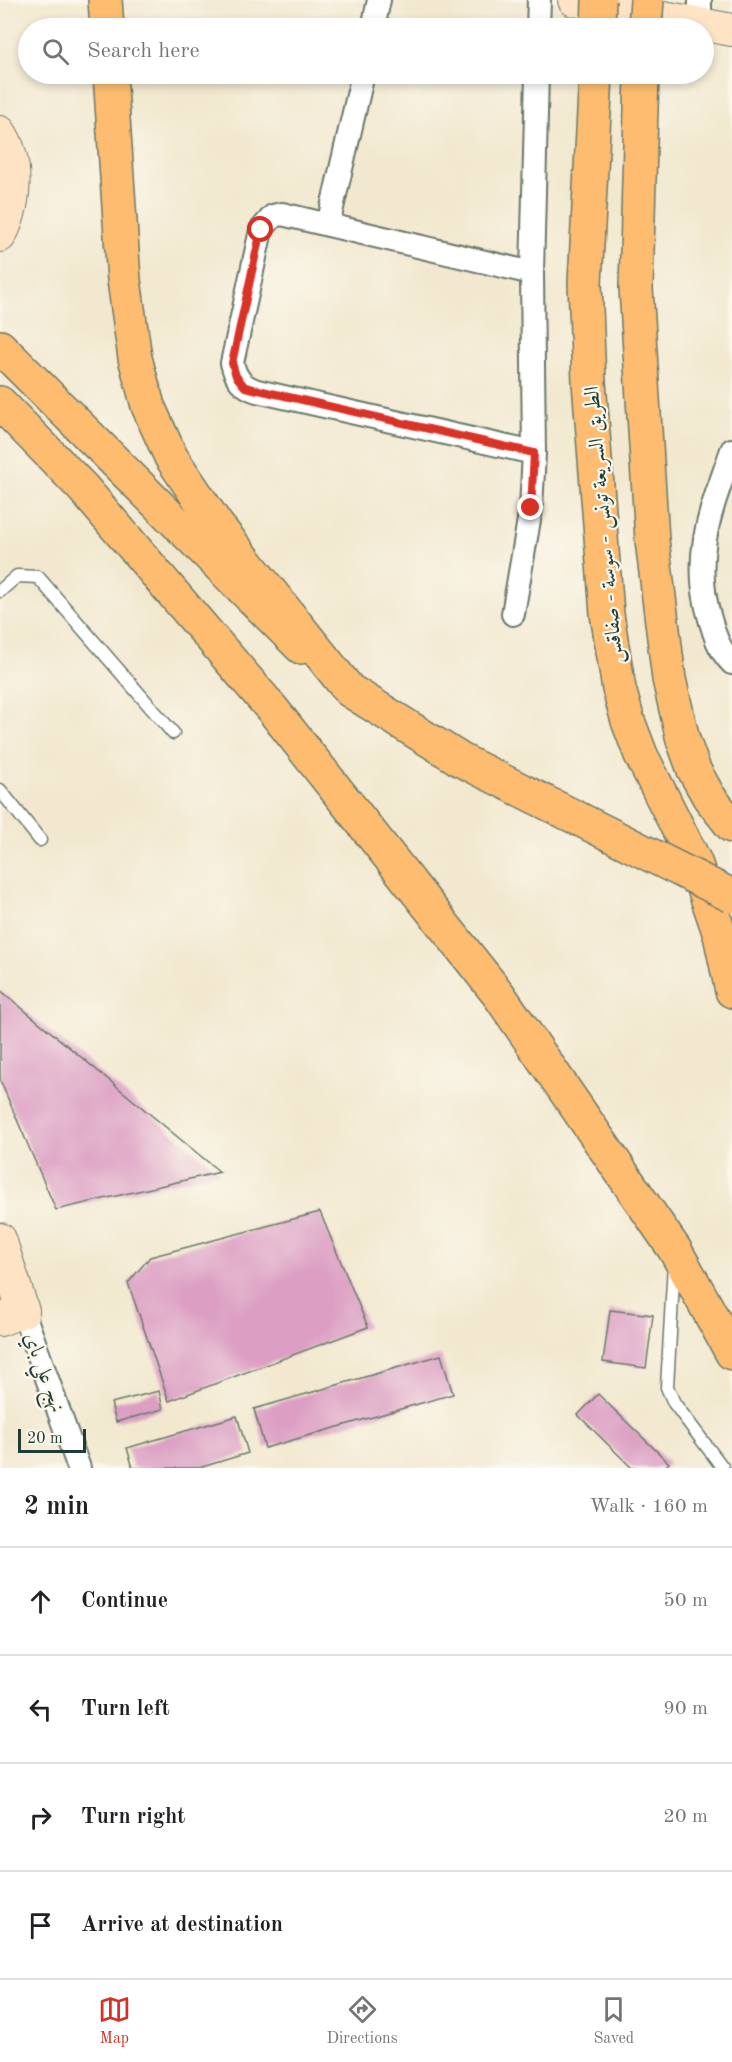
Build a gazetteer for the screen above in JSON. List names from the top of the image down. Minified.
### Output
{"streets":{"main road":["الطريق السريعة تونس - سوسة - صفاقس","نهج علي باي"]},"scale_bar":"20 m","page":{"search":"Search here","scale":"20 m","heading":["2 min","Walk · 160 m"],"list":[["Continue","50 m"],["Turn left","90 m"],["Turn right","20 m"],"Arrive at destination"],"nav":["Map","Directions","Saved"]}}
